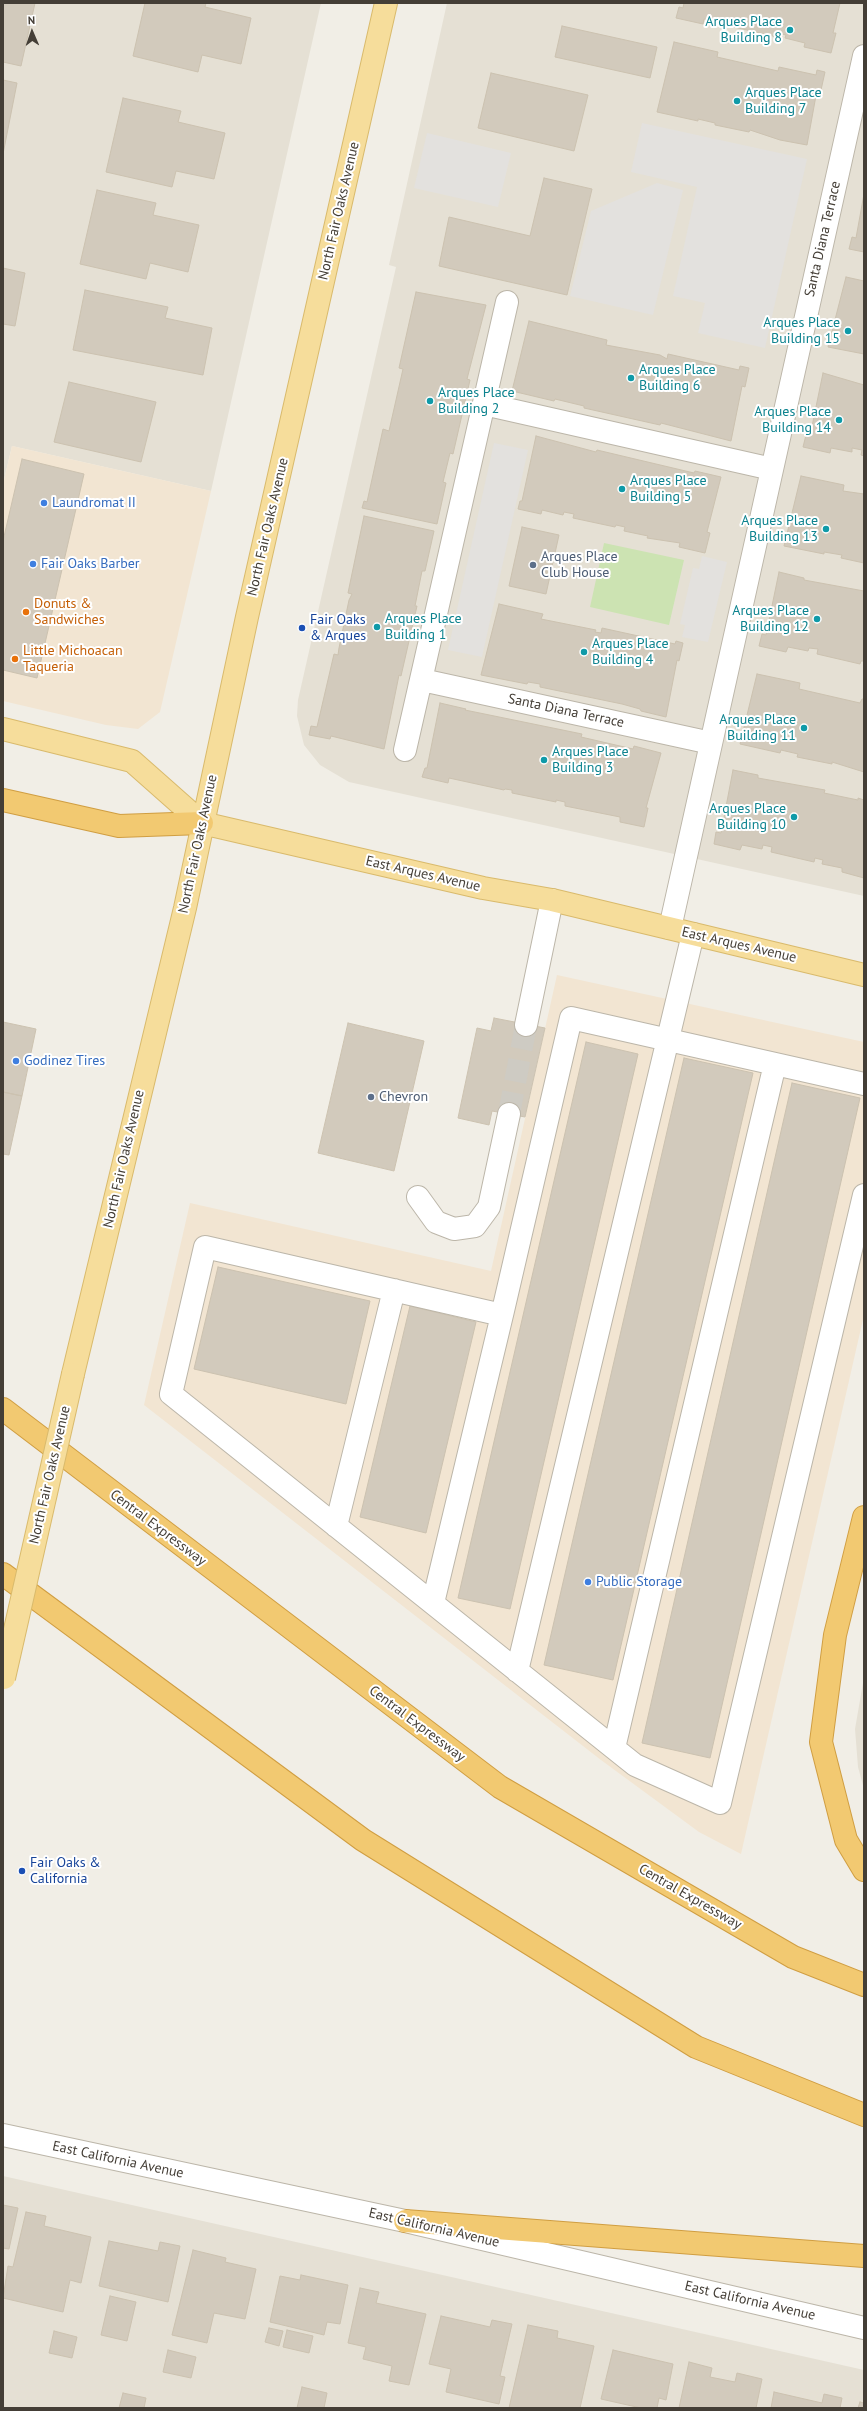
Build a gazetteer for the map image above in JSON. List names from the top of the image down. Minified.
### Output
{"streets":{"highway":["Central Expressway"],"main road":["North Fair Oaks Avenue","East Arques Avenue"],"street":["Santa Diana Terrace","East California Avenue"]},"crossings":[["North Fair Oaks Avenue","East Arques Avenue"],["Santa Diana Terrace","East Arques Avenue"]],"places":["Arques Place Building 8","Arques Place Building 7","Arques Place Building 15","Arques Place Building 6","Arques Place Building 2","Arques Place Building 14","Arques Place Building 5","Laundromat II","Arques Place Building 13","Fair Oaks Barber","Arques Place Club House","Donuts & Sandwiches","Arques Place Building 12","Arques Place Building 1","Fair Oaks & Arques","Arques Place Building 4","Little Michoacan Taqueria","Arques Place Building 11","Arques Place Building 3","Arques Place Building 10","Godinez Tires","Chevron","Public Storage","Fair Oaks & California"],"north":"top"}
